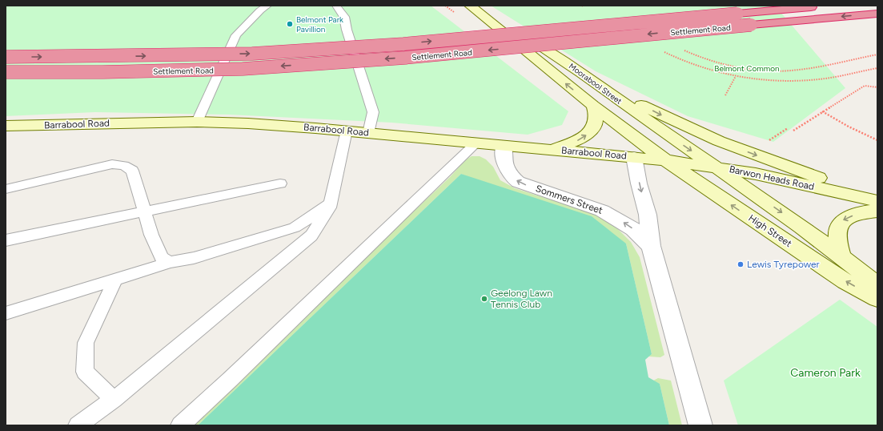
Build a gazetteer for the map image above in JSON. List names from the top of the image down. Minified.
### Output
{"streets":{"highway":["Settlement Road"],"street":["Moorabool Street","Barrabool Road","Barwon Heads Road","Sommers Street","High Street"]},"crossings":[["Moorabool Street","Barrabool Road"],["Moorabool Street","Barwon Heads Road"],["Moorabool Street","High Street"],["Barrabool Road","Barwon Heads Road"],["Barrabool Road","Sommers Street"],["Barrabool Road","High Street"],["Barwon Heads Road","High Street"]],"parks":["Belmont Common","Cameron Park"],"places":["Belmont Park Pavillion","Lewis Tyrepower","Geelong Lawn Tennis Club"]}
